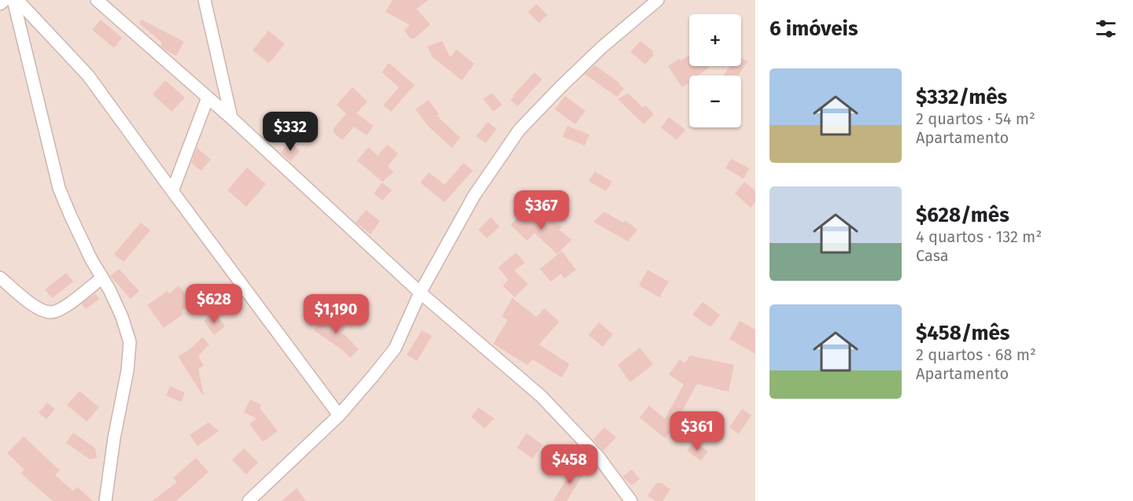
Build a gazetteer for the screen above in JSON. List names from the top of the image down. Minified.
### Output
{"page":{"heading":"6 imóveis","map_buttons":["+","−"],"list":[{"name":"$332/mês","note":"2 quartos · 54 m² · Apartamento"},{"name":"$628/mês","note":"4 quartos · 132 m² · Casa"},{"name":"$458/mês","note":"2 quartos · 68 m² · Apartamento"}],"price":["$332","$367","$628","$1,190","$361","$458"]}}
